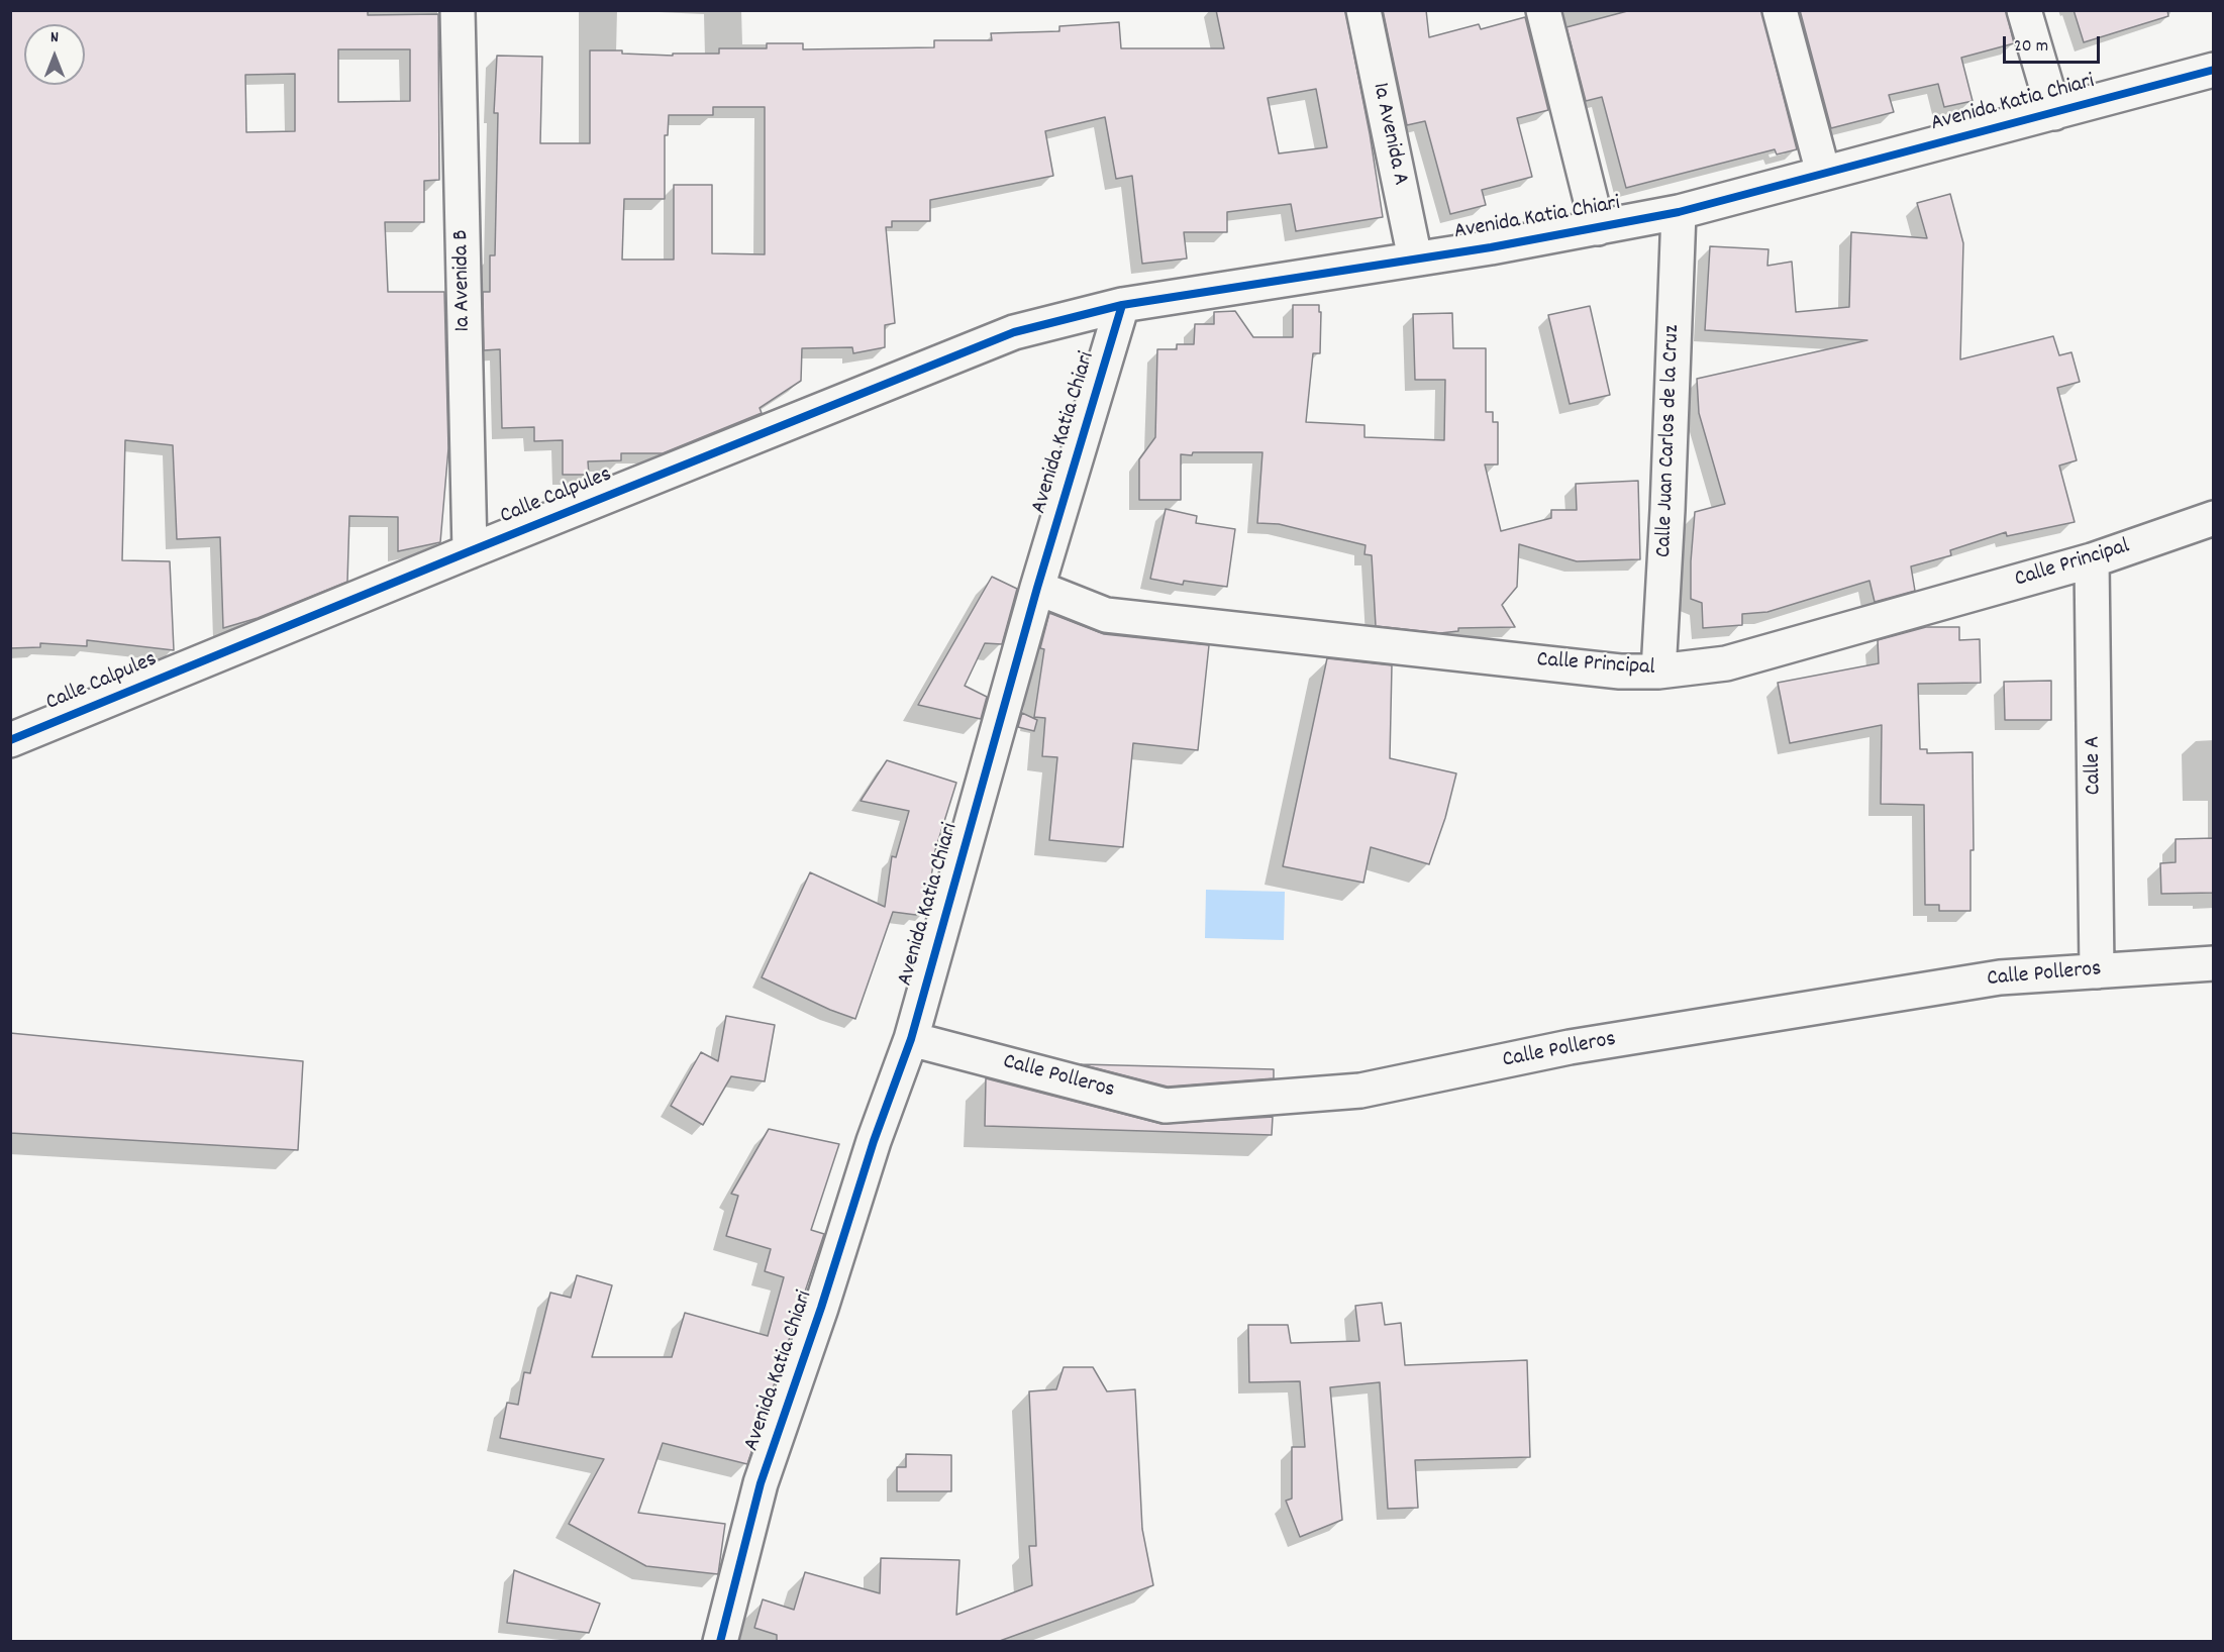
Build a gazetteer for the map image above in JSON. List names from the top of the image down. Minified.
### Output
{"streets":{"street":["Avenida Katia Chiari","1a Avenida A","1a Avenida B","Calle Juan Carlos de la Cruz","Calle Calpules","Calle Principal","Calle A","Calle Polleros"]},"crossings":[["Avenida Katia Chiari","1a Avenida A"],["Avenida Katia Chiari","Calle Juan Carlos de la Cruz"],["Avenida Katia Chiari","Calle Calpules"],["Avenida Katia Chiari","Calle Principal"],["Avenida Katia Chiari","Calle Polleros"],["1a Avenida B","Calle Calpules"],["Calle Juan Carlos de la Cruz","Calle Principal"],["Calle Principal","Calle A"],["Calle A","Calle Polleros"]],"scale_bar":"20 m","north":"top"}
